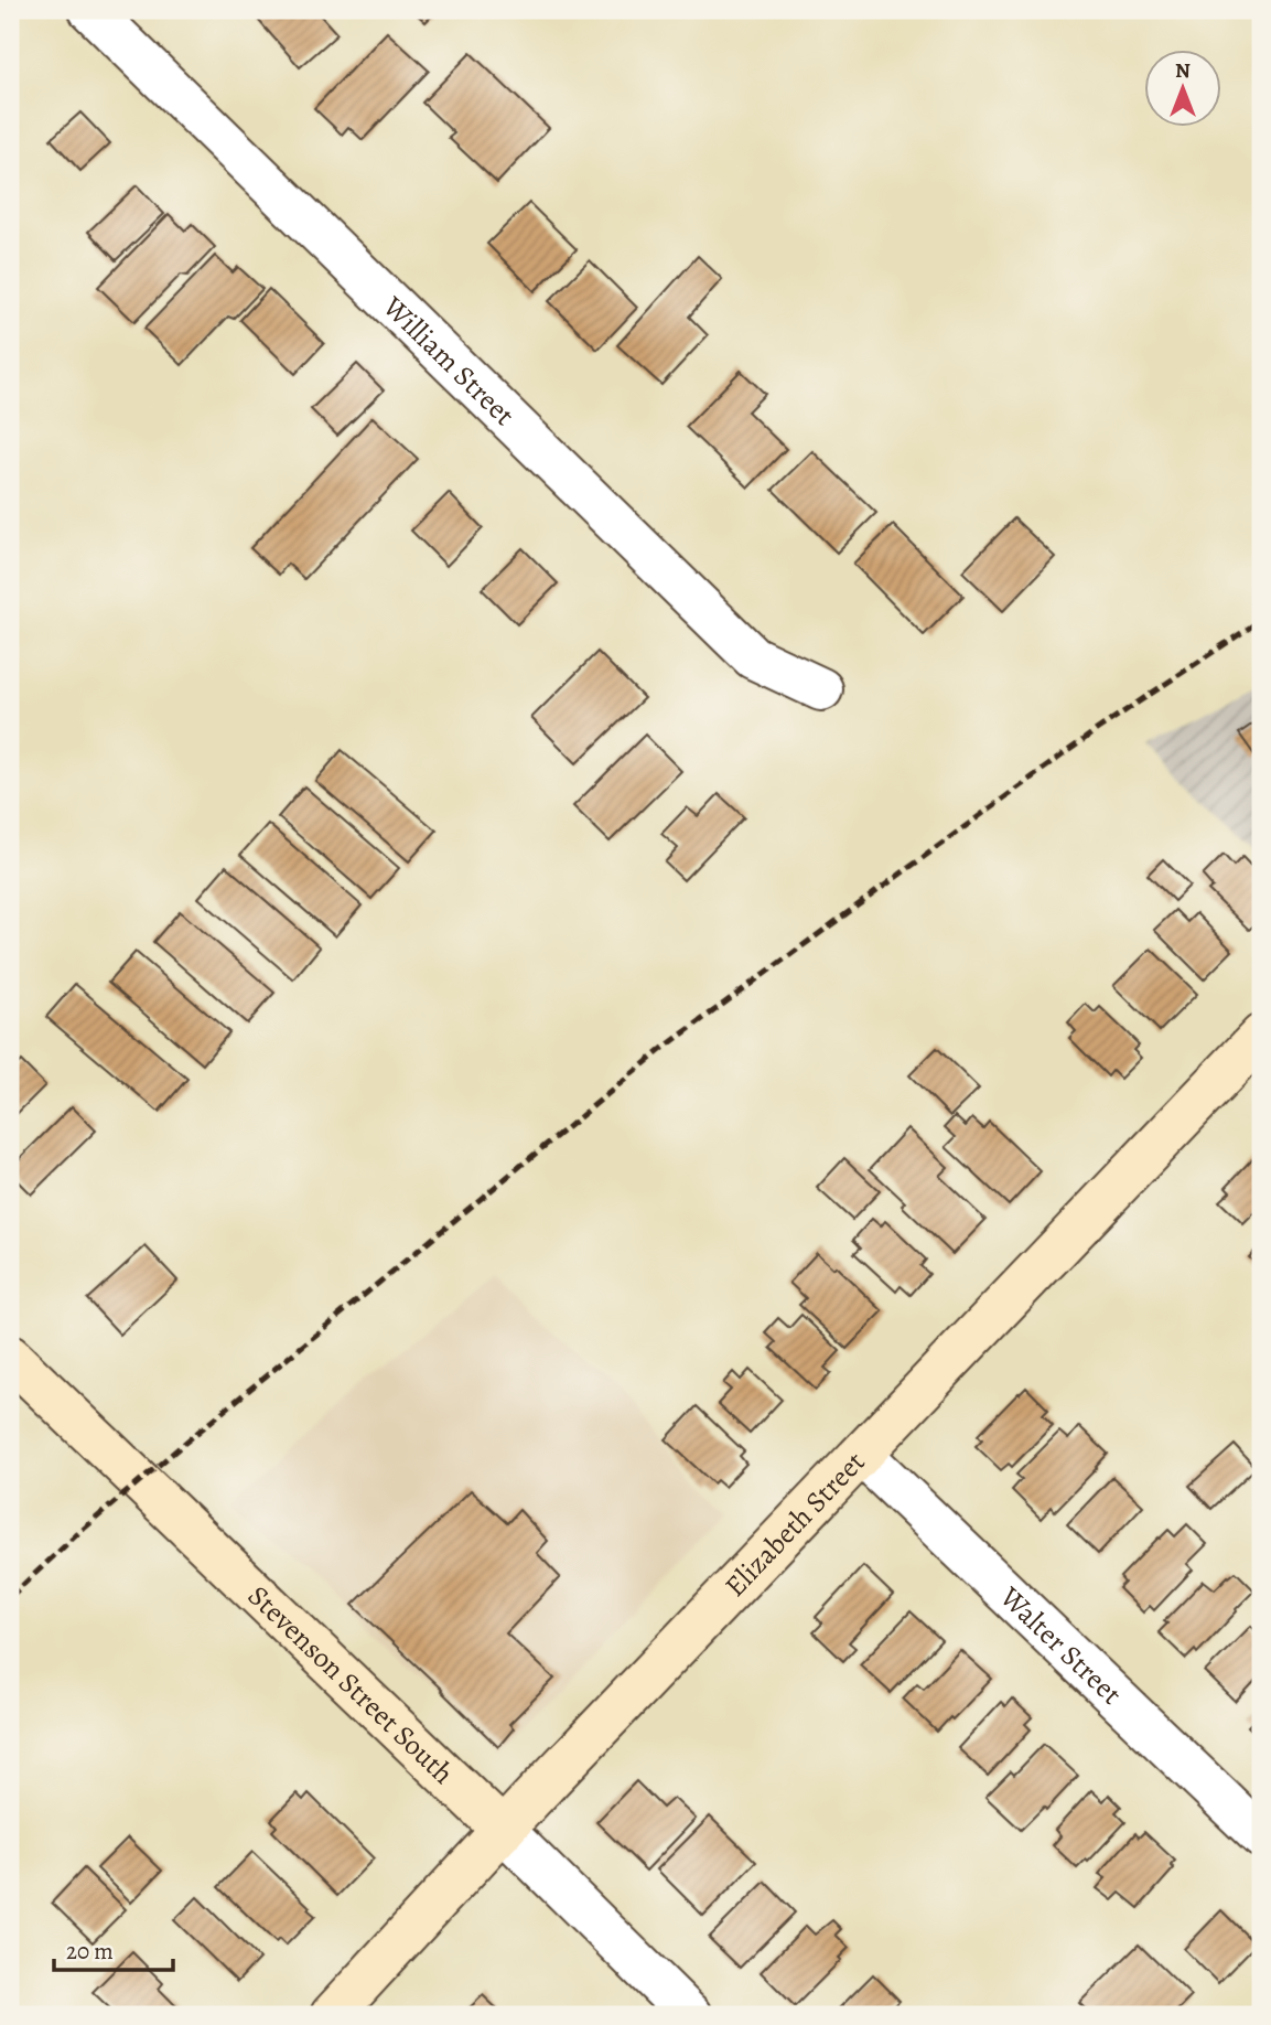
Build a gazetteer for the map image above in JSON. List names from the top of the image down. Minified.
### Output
{"streets":{"main road":["Elizabeth Street","Stevenson Street South"],"street":["William Street","Walter Street"]},"crossings":[["Elizabeth Street","Walter Street"],["Elizabeth Street","Stevenson Street South"]],"scale_bar":"20 m","north":"top"}
